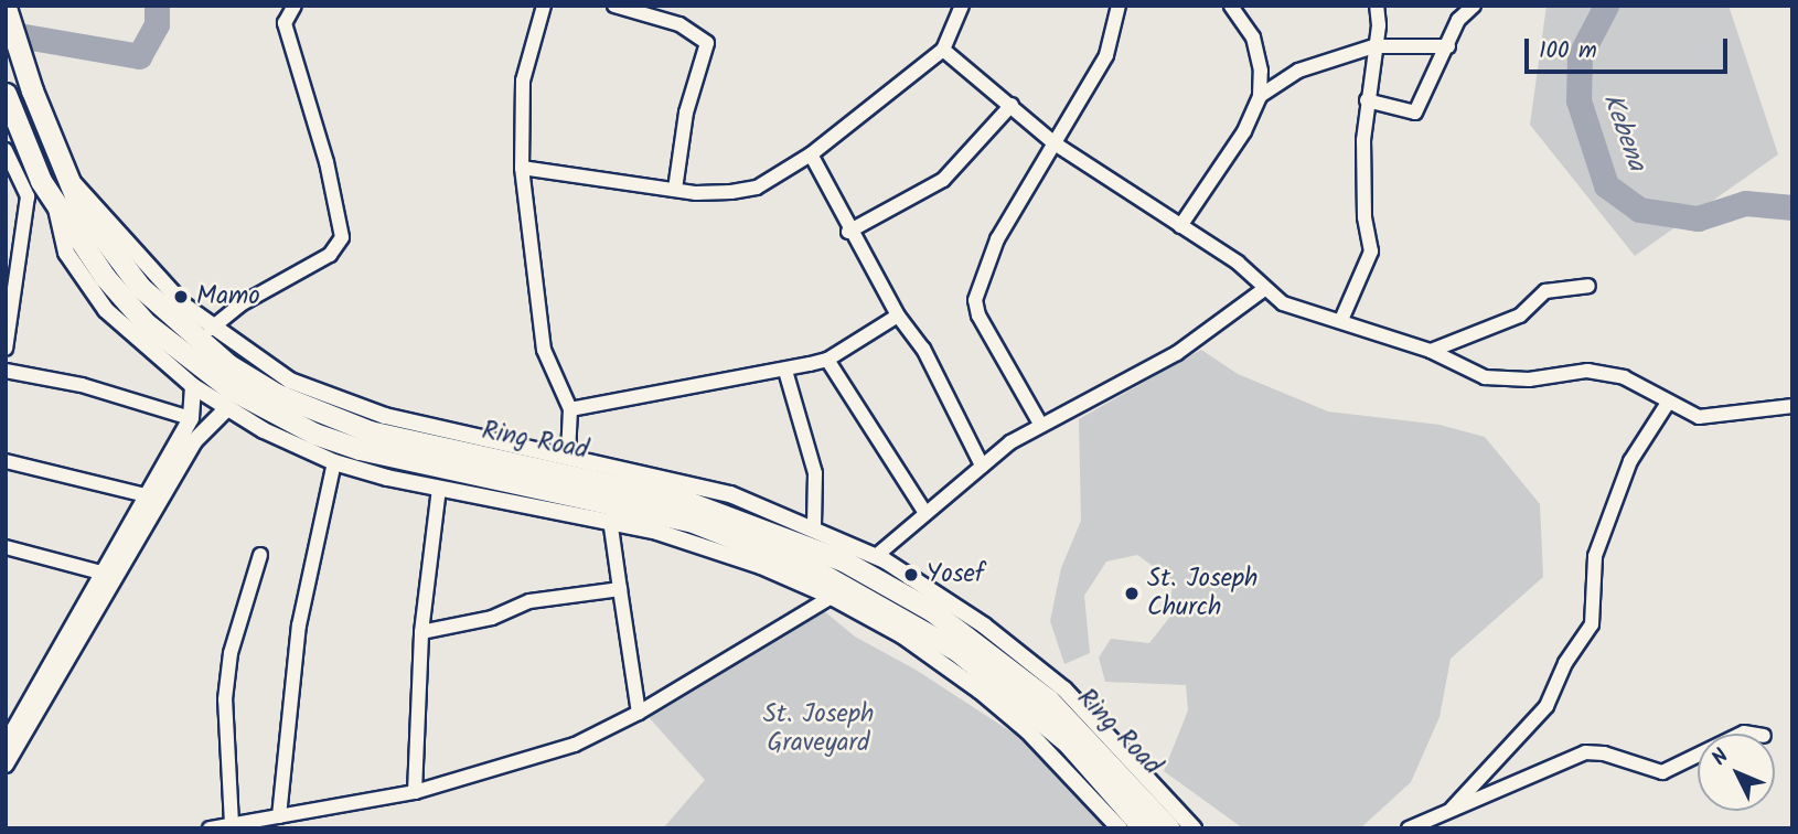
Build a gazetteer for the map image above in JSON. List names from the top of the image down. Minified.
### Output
{"streets":{"highway":["Ring Road"]},"water":["Kebena"],"parks":["St. Joseph Graveyard"],"places":["Mamo","Yosef","St. Joseph Church"],"scale_bar":"100 m","north":"top left"}
